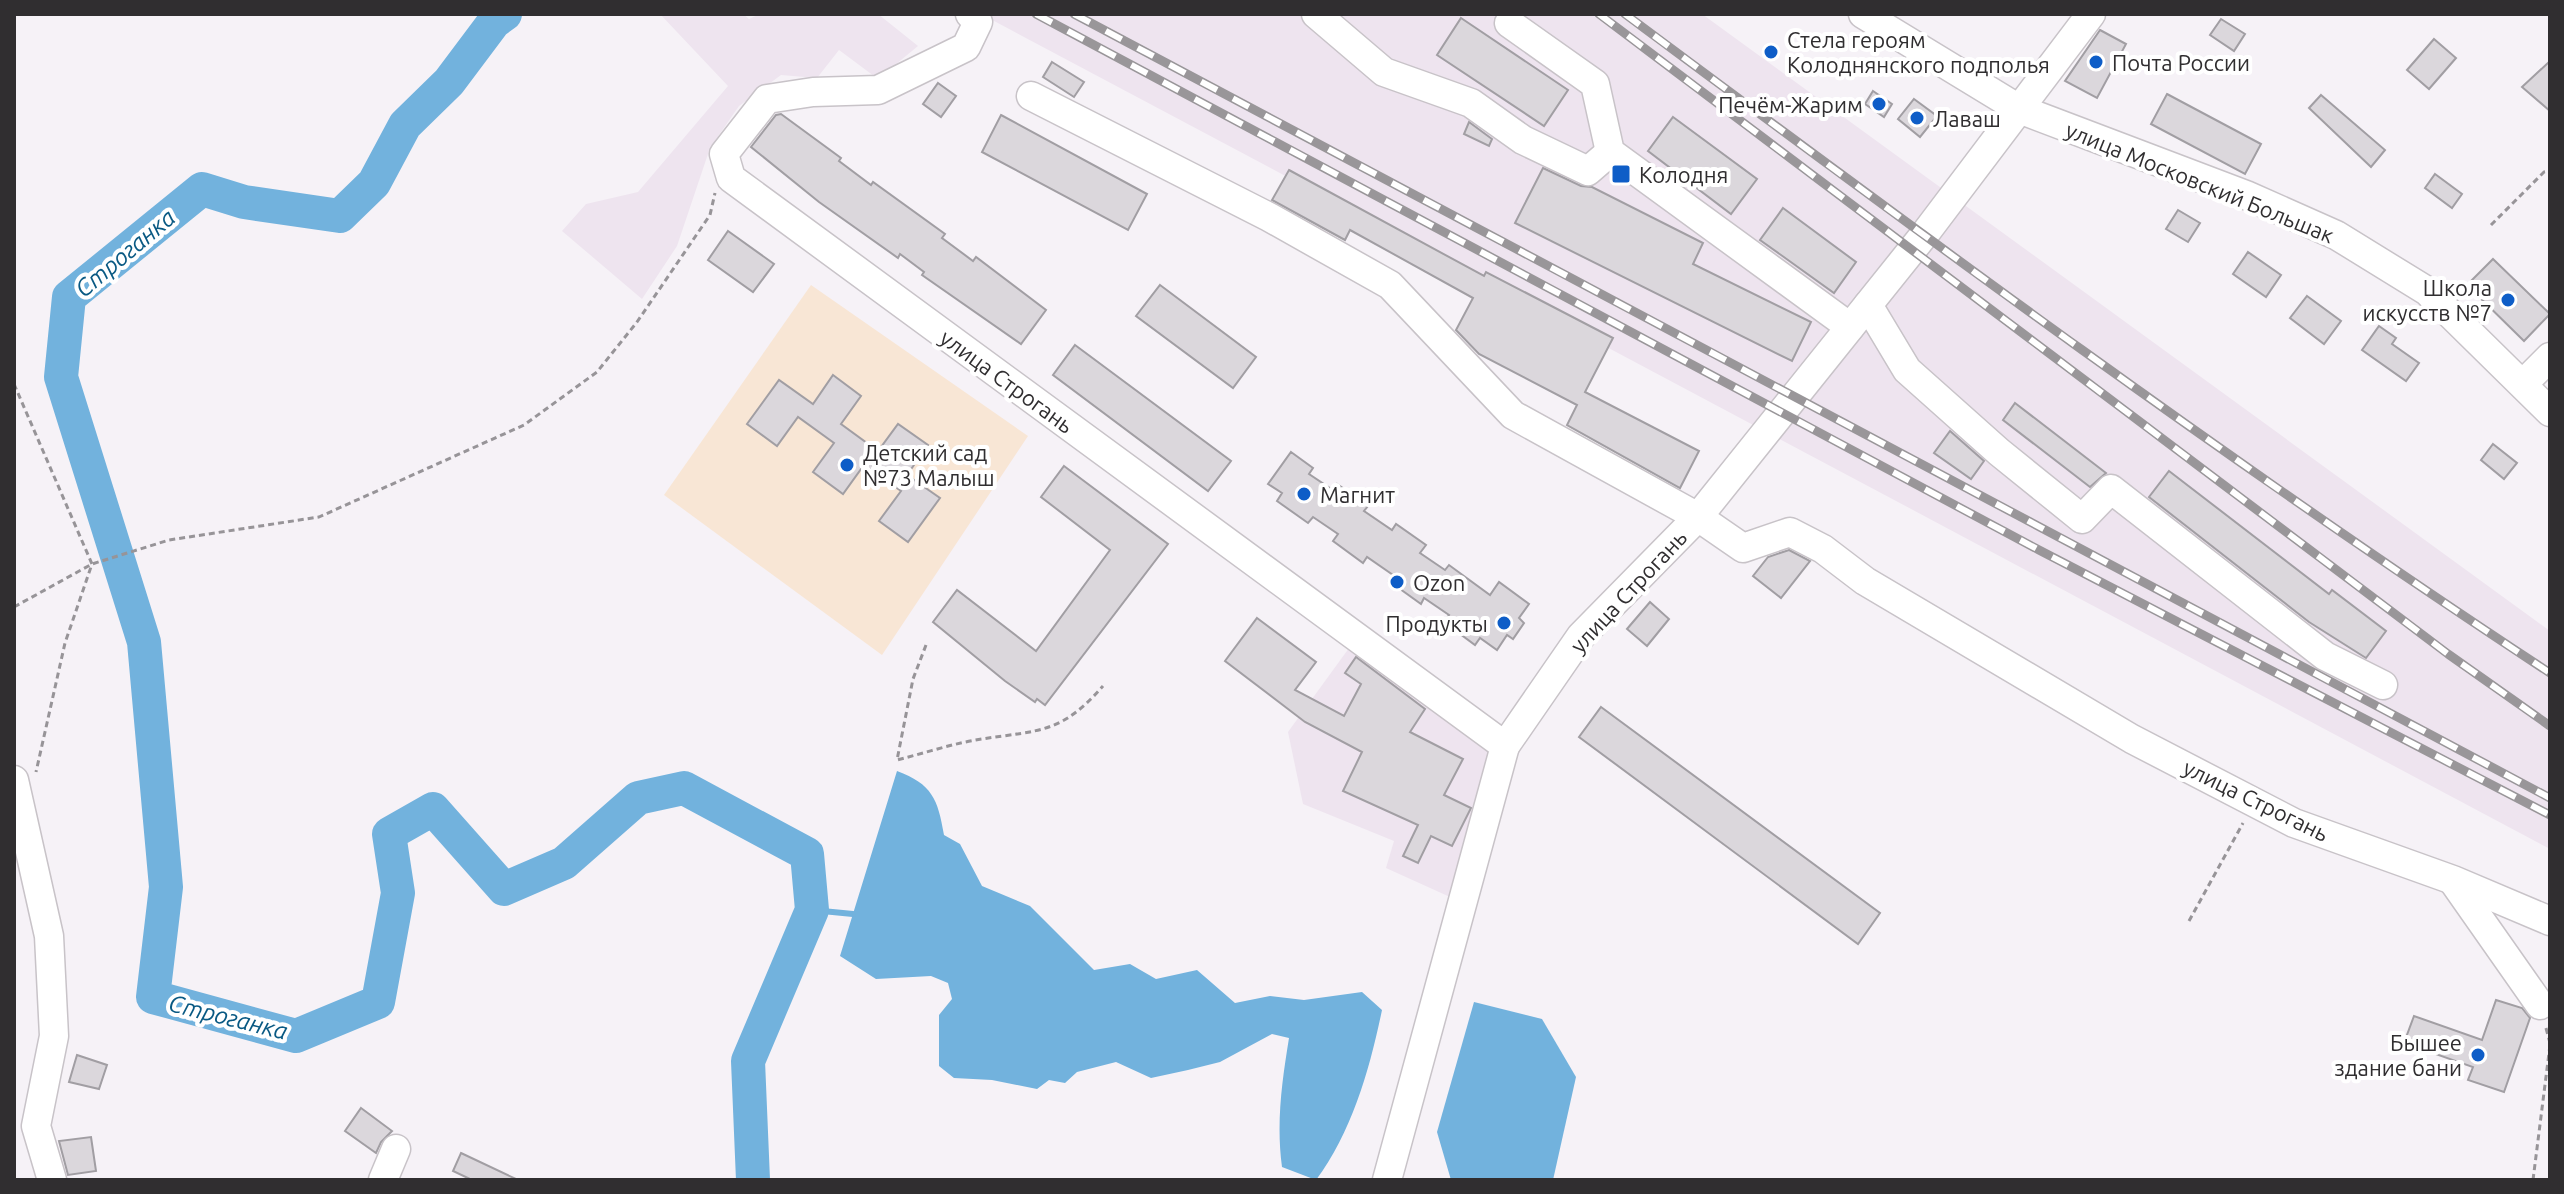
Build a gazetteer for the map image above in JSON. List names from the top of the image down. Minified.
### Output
{"streets":{"street":["улица Московский Большак","улица Строгань"]},"water":["Строганка"],"places":{"other":["Стела героям Колоднянского подполья","Почта России","Печём-Жарим","Лаваш","Школа искусств №7","Детский сад №73 Малыш","Магнит","Ozon","Продукты","Бышее здание бани"],"transit":["Колодня"]}}
